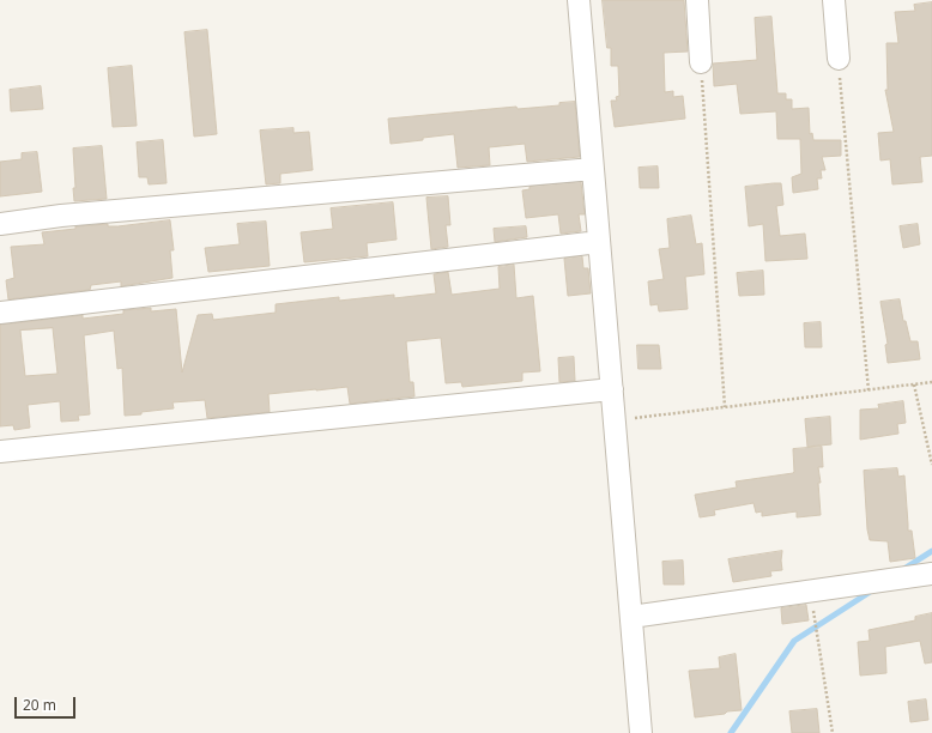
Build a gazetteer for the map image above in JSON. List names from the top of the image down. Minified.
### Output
{"scale_bar":"20 m"}
